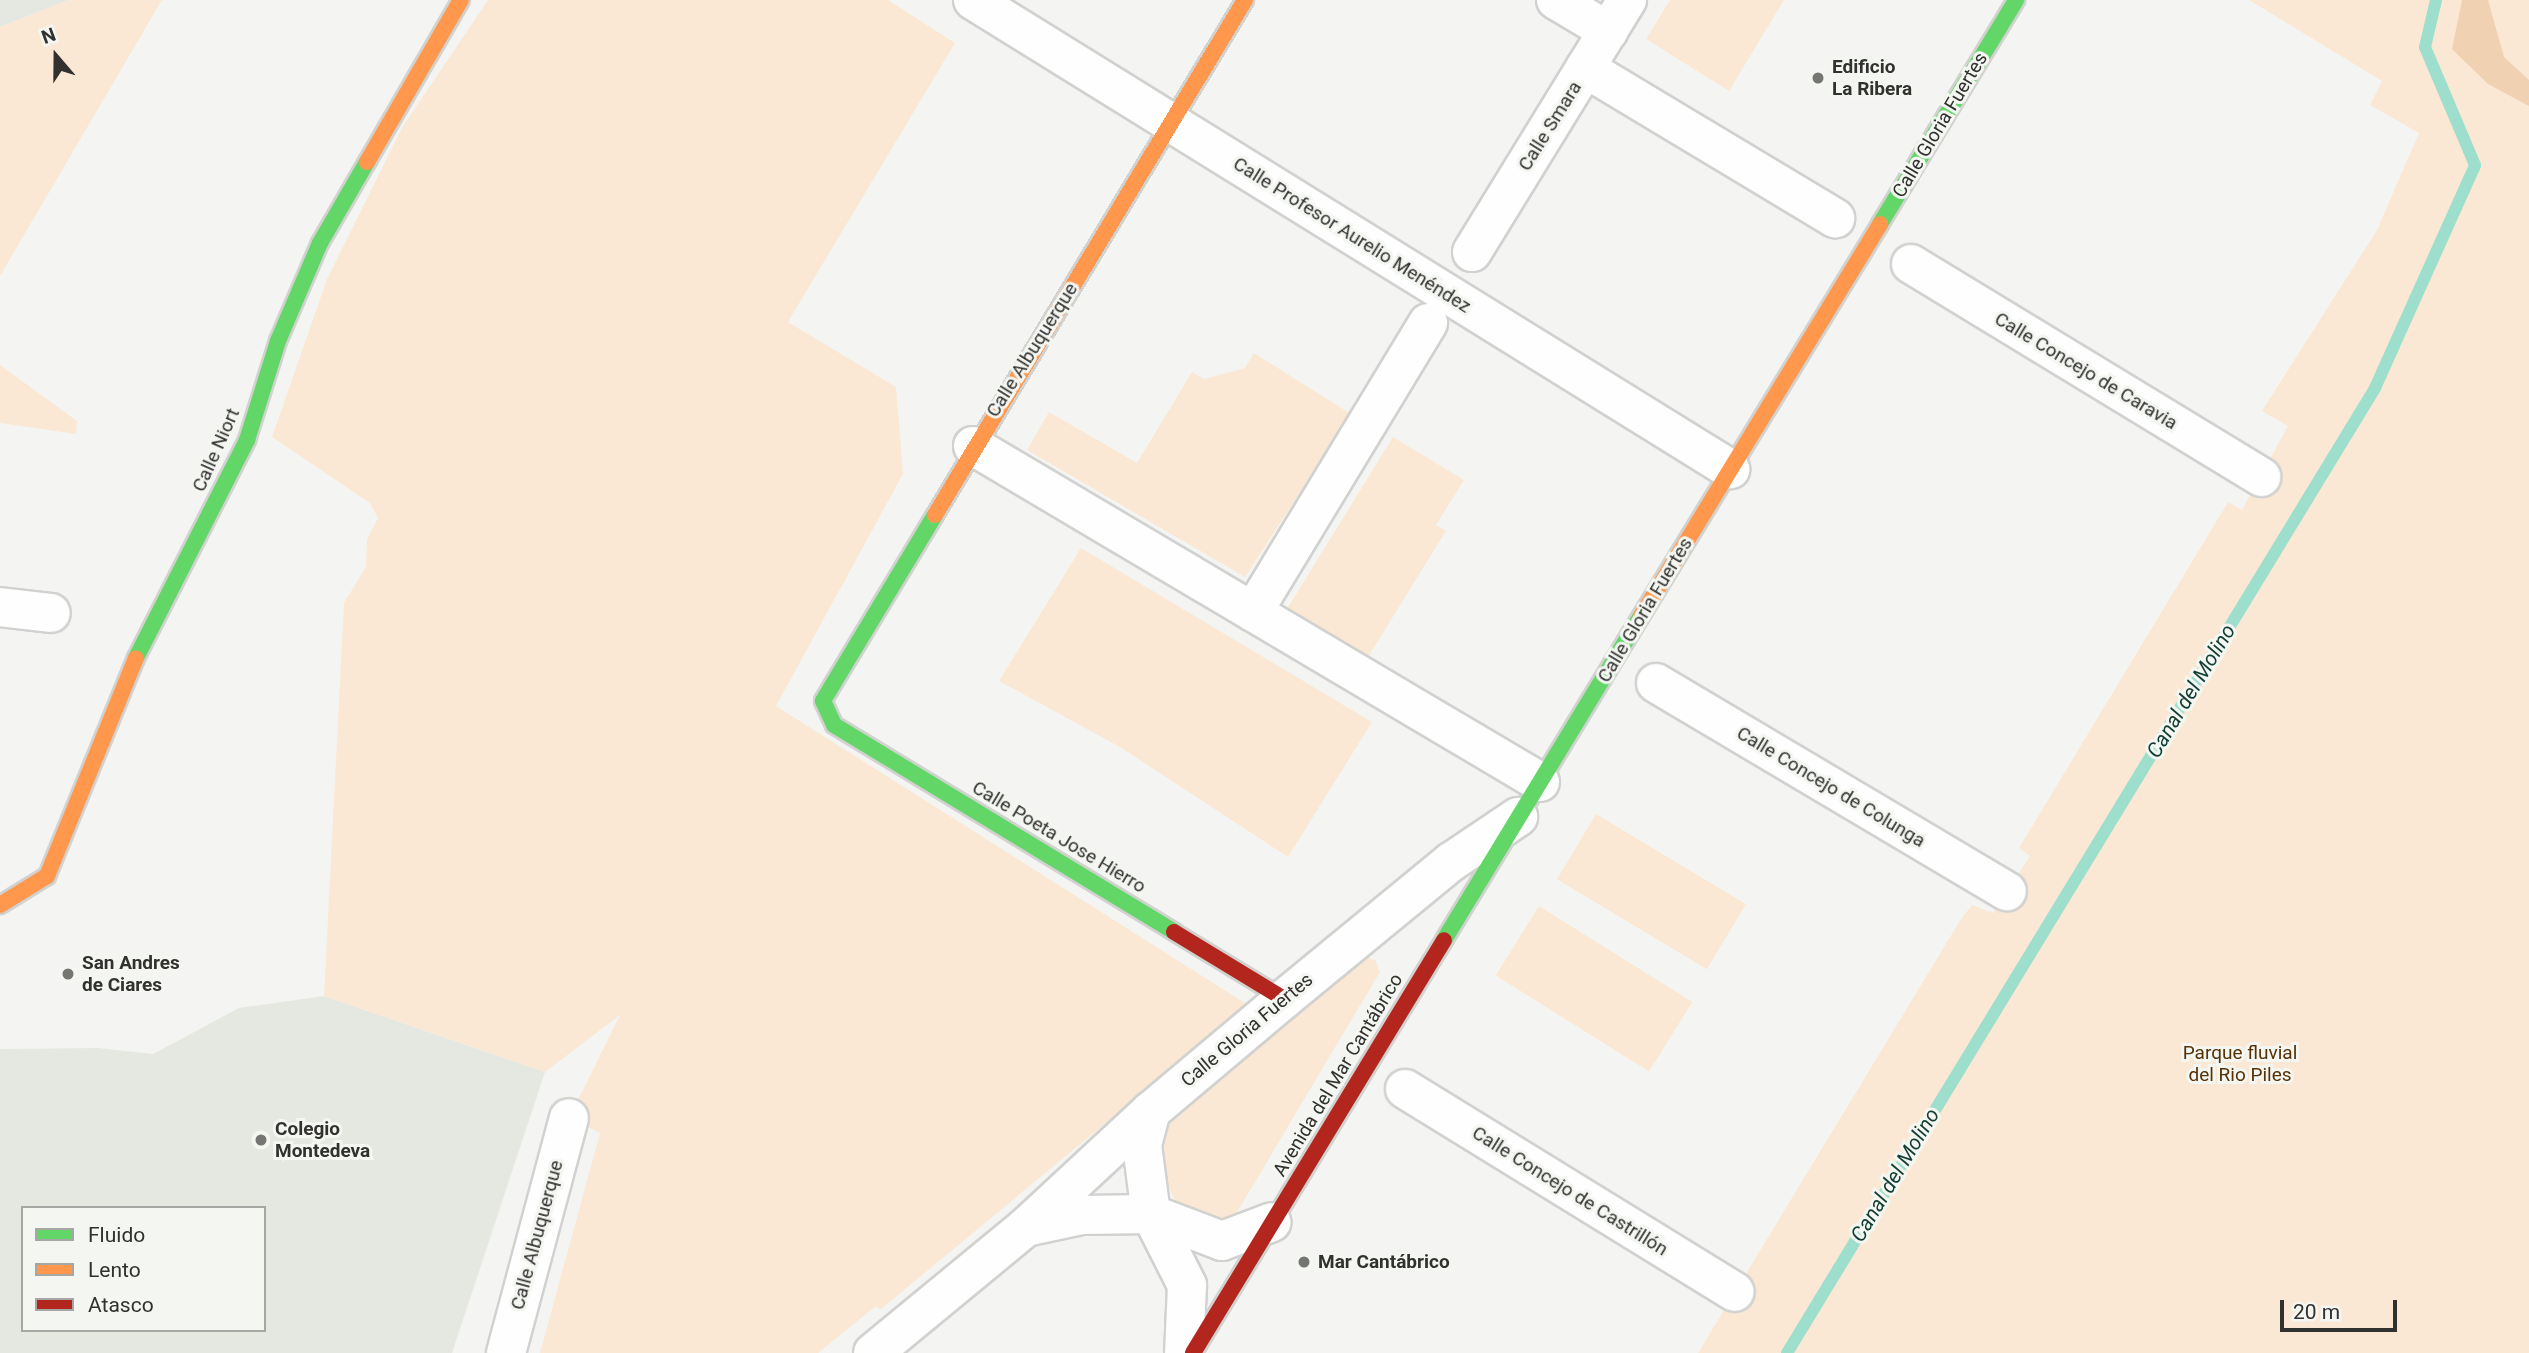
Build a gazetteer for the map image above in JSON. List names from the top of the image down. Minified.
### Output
{"streets":{"street":["Calle Gloria Fuertes","Calle Smara","Calle Profesor Aurelio Menéndez","Calle Albuquerque","Calle Concejo de Caravia","Calle Niort","Calle Concejo de Colunga","Calle Poeta Jose Hierro","Avenida del Mar Cantábrico","Calle Concejo de Castrillón"]},"crossings":[["Calle Gloria Fuertes","Calle Profesor Aurelio Menéndez"],["Calle Gloria Fuertes","Calle Poeta Jose Hierro"],["Calle Gloria Fuertes","Avenida del Mar Cantábrico"],["Calle Profesor Aurelio Menéndez","Calle Albuquerque"],["Calle Albuquerque","Calle Poeta Jose Hierro"]],"water":["Canal del Molino"],"parks":["Parque fluvial del Rio Piles"],"places":["Edificio La Ribera","San Andres de Ciares","Colegio Montedeva","Mar Cantábrico"],"legend":["Fluido","Lento","Atasco"],"scale_bar":"20 m","north":"top"}
